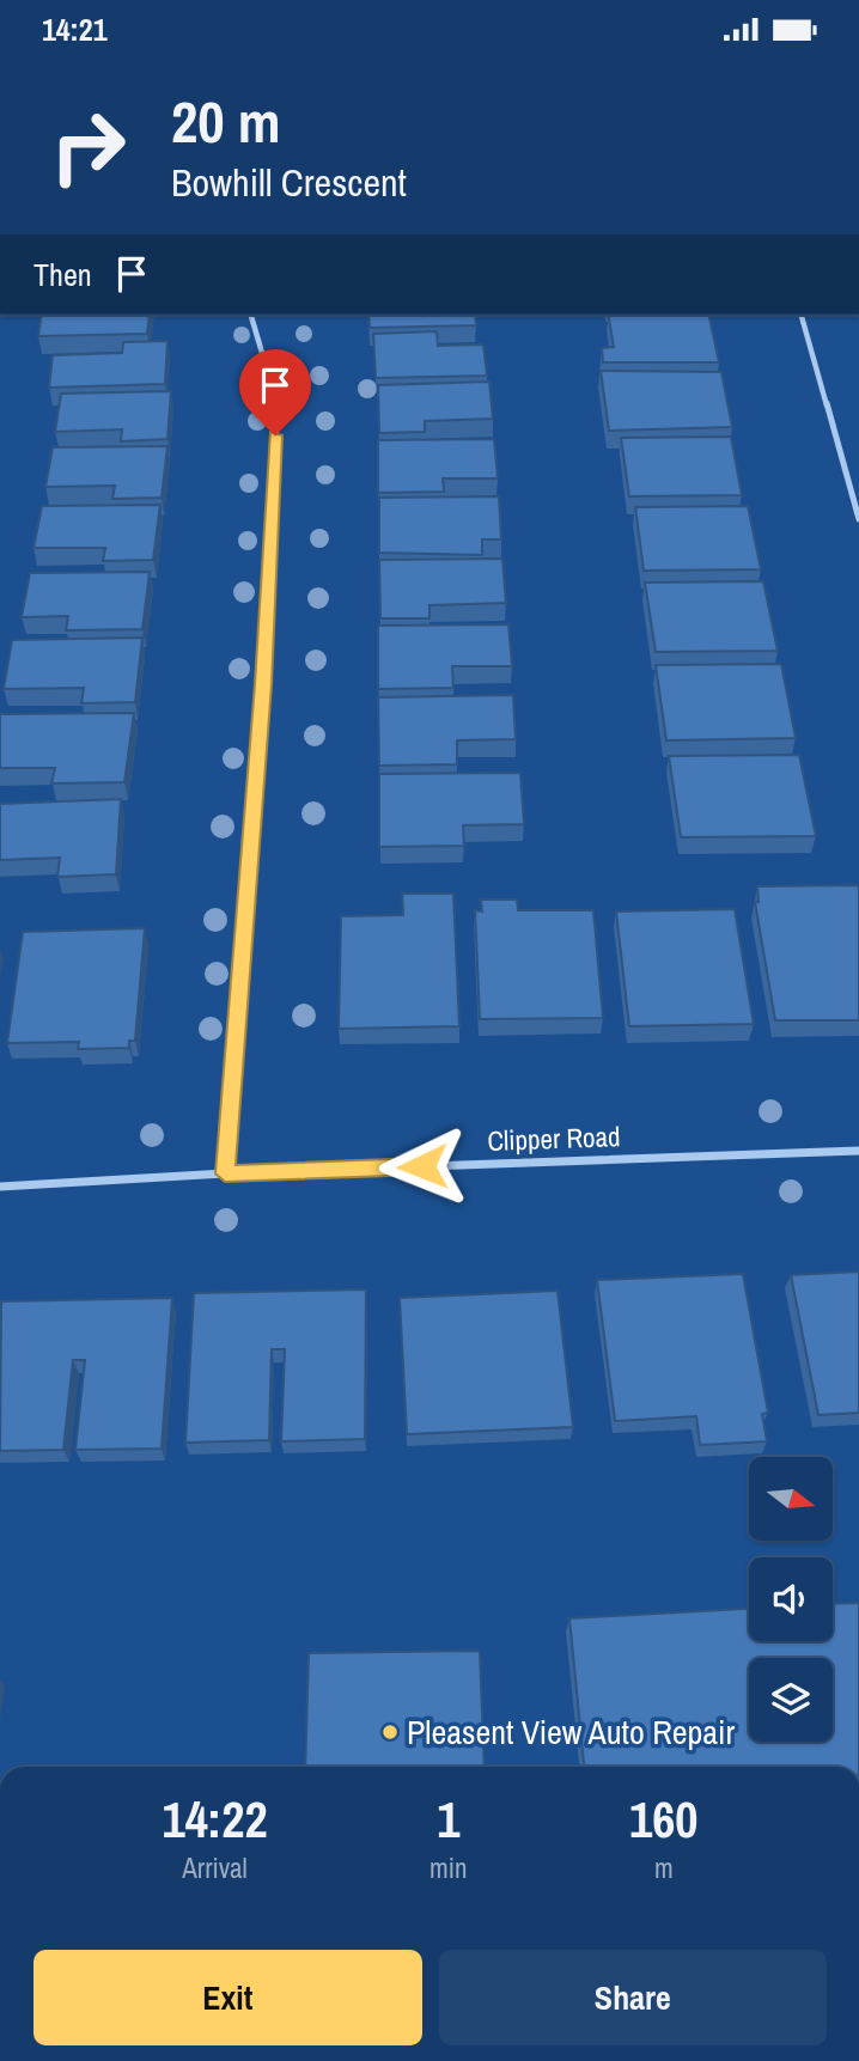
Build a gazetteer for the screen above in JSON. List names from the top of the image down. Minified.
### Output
{"streets":{"street":["Clipper Road"]},"places":["Pleasent View Auto Repair"],"north":"right","page":{"status":"14:21","turn":["20 m","Bowhill Crescent"],"then":"Then","eta":["14:22","Arrival","1","min","160","m"],"buttons":["Exit","Share"]}}
